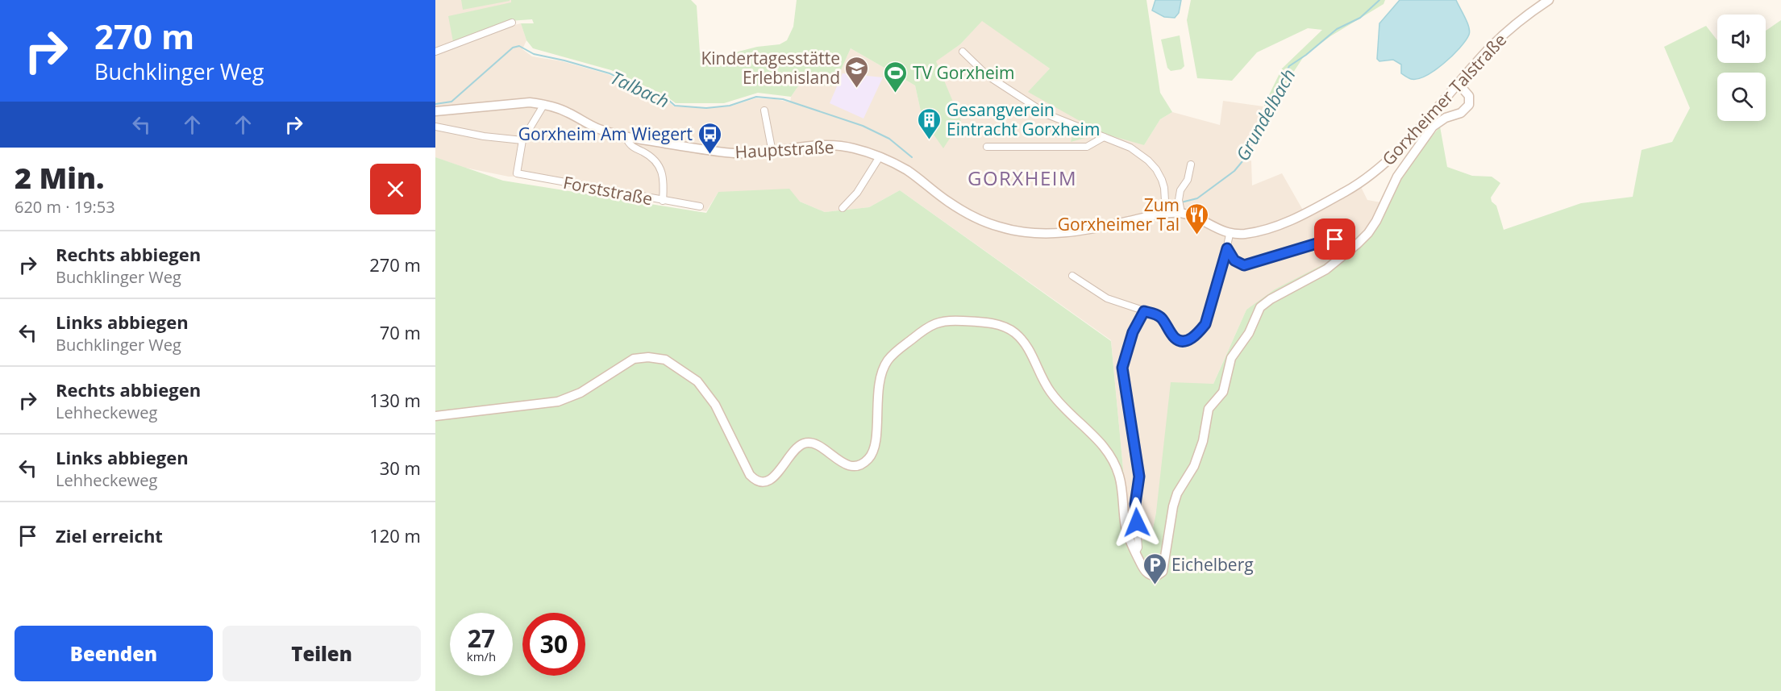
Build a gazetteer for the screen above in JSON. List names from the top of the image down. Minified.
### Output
{"streets":{"street":["Gorxheimer Talstraße","Hauptstraße","Forststraße"]},"crossings":[["Gorxheimer Talstraße","Hauptstraße"]],"districts":["GORXHEIM"],"water":["Talbach","Grundelbach"],"places":{"school or university":["Kindertagesstätte Erlebnisland"],"sports":["TV Gorxheim"],"building":["Gesangverein Eintracht Gorxheim"],"bus stop":["Gorxheim Am Wiegert"],"restaurant":["Zum Gorxheimer Tal"],"parking":["Eichelberg"]},"page":{"turn":["270 m","Buchklinger Weg"],"heading":["2 Min.","620 m · 19:53"],"list":[{"name":"Rechts abbiegen","note":"Buchklinger Weg","value":"270 m"},{"name":"Links abbiegen","note":"Buchklinger Weg","value":"70 m"},{"name":"Rechts abbiegen","note":"Lehheckeweg","value":"130 m"},{"name":"Links abbiegen","note":"Lehheckeweg","value":"30 m"},{"name":"Ziel erreicht","value":"120 m"}],"speed":"27 km/h","limit":"30","buttons":["Beenden","Teilen"]}}
